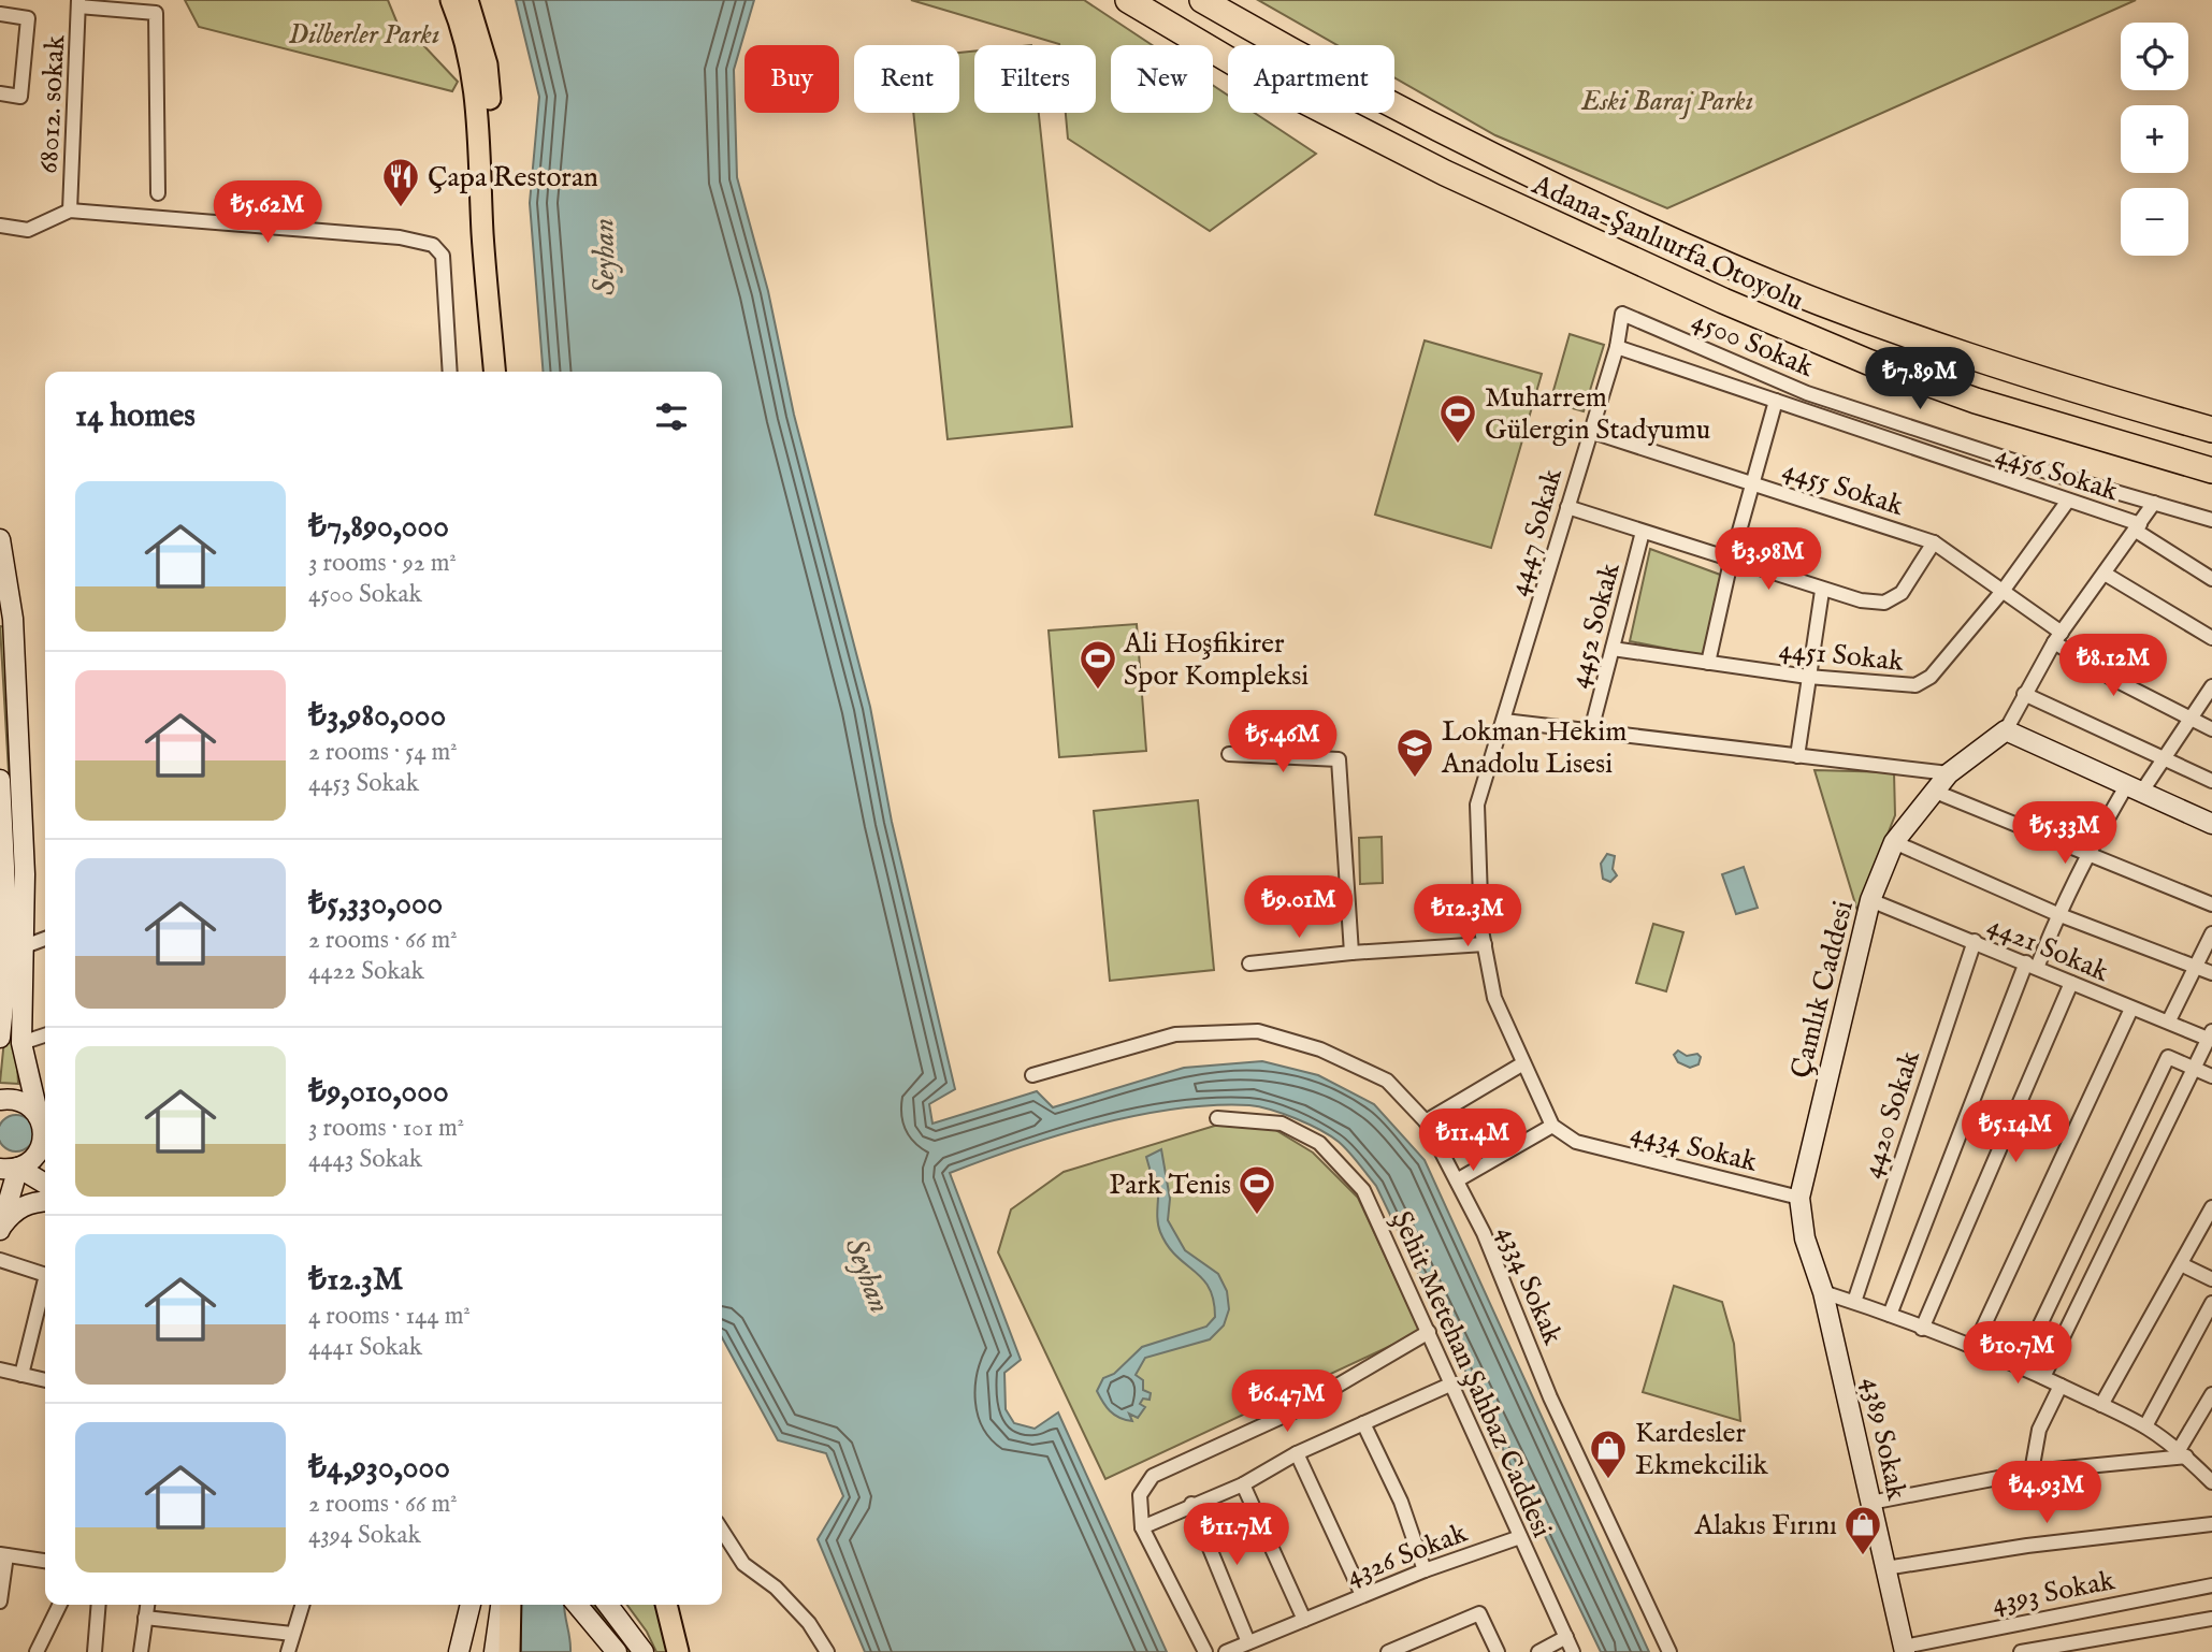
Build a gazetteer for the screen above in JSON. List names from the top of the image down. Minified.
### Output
{"streets":{"highway":["Adana-Şanlıurfa Otoyolu"],"main road":["Çamlık Caddesi","4389 Sokak"],"street":["68012. sokak","4500 Sokak","4456 Sokak","4455 Sokak","4447 Sokak","4452 Sokak","4451 Sokak","4421 Sokak","4420 Sokak","4434 Sokak","4334 Sokak","Şehit Metehan Şahbaz Caddesi","4326 Sokak","4393 Sokak"]},"crossings":[["4500 Sokak","4447 Sokak"],["4500 Sokak","Çamlık Caddesi"],["4456 Sokak","4447 Sokak"],["4456 Sokak","4451 Sokak"],["4456 Sokak","Çamlık Caddesi"],["4455 Sokak","4447 Sokak"],["4455 Sokak","4451 Sokak"],["4455 Sokak","Çamlık Caddesi"],["4447 Sokak","4434 Sokak"],["4452 Sokak","4451 Sokak"],["4421 Sokak","Çamlık Caddesi"],["4421 Sokak","4420 Sokak"],["Çamlık Caddesi","4434 Sokak"],["Çamlık Caddesi","4389 Sokak"],["Şehit Metehan Şahbaz Caddesi","4326 Sokak"],["4389 Sokak","4393 Sokak"]],"water":["Seyhan"],"parks":["Dilberler Parkı","Eski Baraj Parkı"],"places":{"restaurant":["Çapa Restoran"],"sports":["Muharrem Gülergin Stadyumu","Ali Hoşfikirer Spor Kompleksi","Park Tenis"],"school or university":["Lokman Hekim Anadolu Lisesi"],"shop":["Kardesler Ekmekcilik","Alakıs Fırını"]},"page":{"map_buttons":["+","−"],"chip":["Buy","Rent","Filters","New","Apartment"],"price":["₺5.62M","₺7.89M","₺3.98M","₺8.12M","₺5.46M","₺5.33M","₺9.01M","₺12.3M","₺5.14M","₺11.4M","₺10.7M","₺6.47M","₺4.93M","₺11.7M"],"heading":"14 homes","list":[{"name":"₺7,890,000","note":"3 rooms · 92 m² · 4500 Sokak"},{"name":"₺3,980,000","note":"2 rooms · 54 m² · 4453 Sokak"},{"name":"₺5,330,000","note":"2 rooms · 66 m² · 4422 Sokak"},{"name":"₺9,010,000","note":"3 rooms · 101 m² · 4443 Sokak"},{"name":"₺12.3M","note":"4 rooms · 144 m² · 4441 Sokak"},{"name":"₺4,930,000","note":"2 rooms · 66 m² · 4394 Sokak"}]}}
